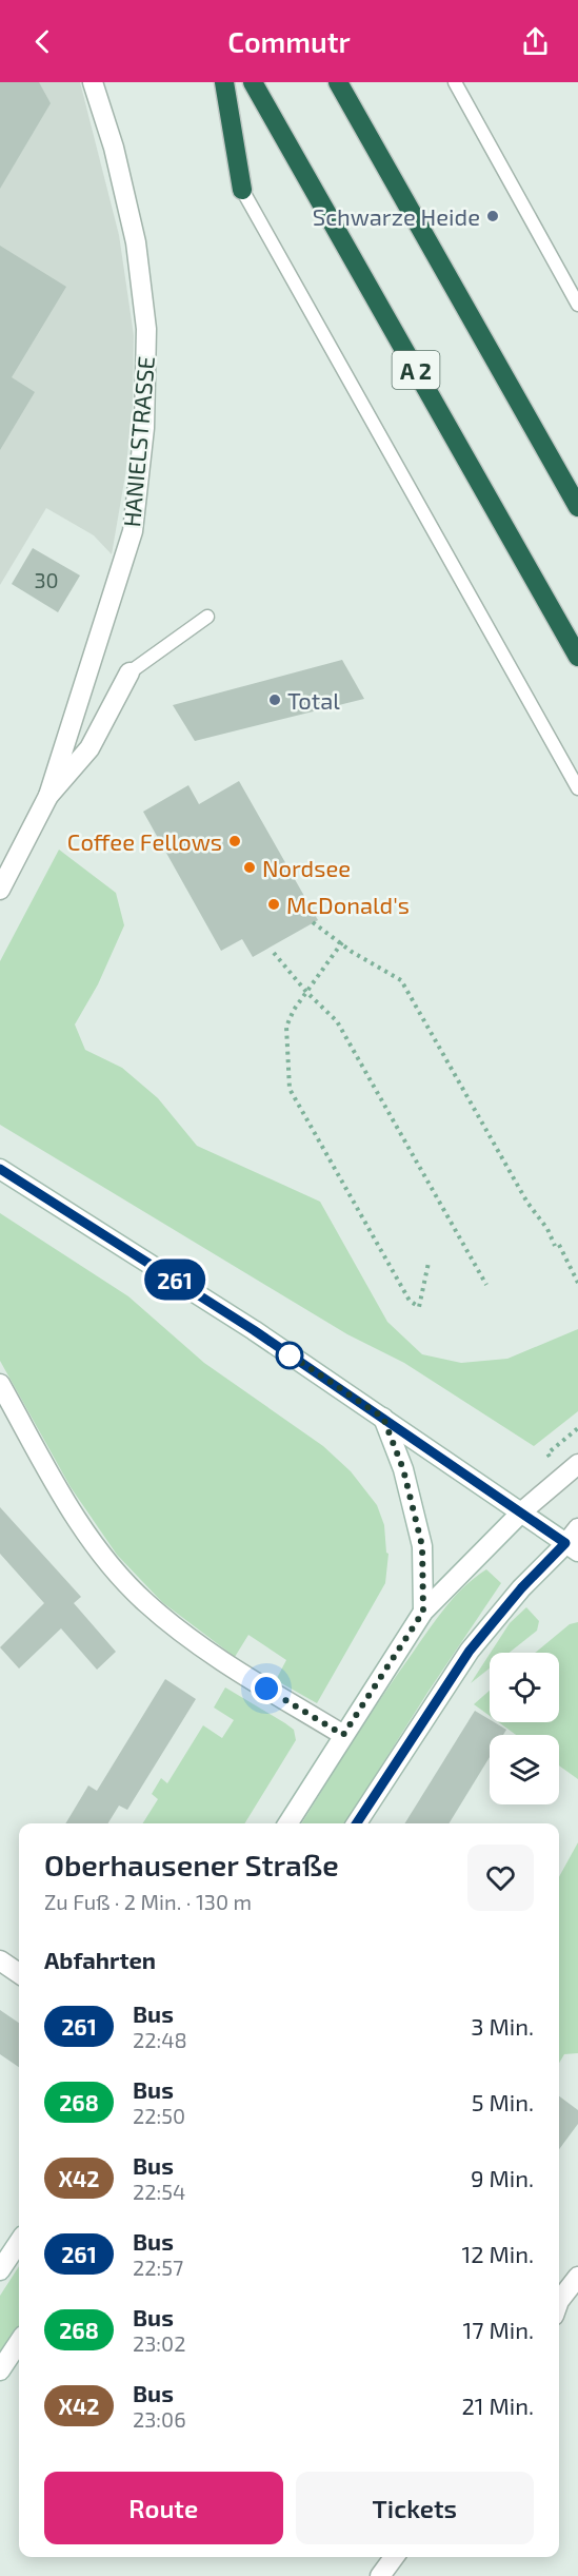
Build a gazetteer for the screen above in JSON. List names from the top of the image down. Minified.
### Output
{"streets":{"highway":["A 2"],"main road":["HANIELSTRASSE"]},"places":["Schwarze Heide","Total","Coffee Fellows","Nordsee","McDonald's"],"lines":["bus line 261"],"house_numbers":["30"],"page":{"header":"Commutr","on_map":"261","heading":[["Oberhausener Straße","Zu Fuß · 2 Min. · 130 m"],"Abfahrten"],"list":[{"mark":"261","name":"Bus","note":"22:48","value":"3 Min."},{"mark":"268","name":"Bus","note":"22:50","value":"5 Min."},{"mark":"X42","name":"Bus","note":"22:54","value":"9 Min."},{"mark":"261","name":"Bus","note":"22:57","value":"12 Min."},{"mark":"268","name":"Bus","note":"23:02","value":"17 Min."},{"mark":"X42","name":"Bus","note":"23:06","value":"21 Min."}],"buttons":["Route","Tickets"]}}
